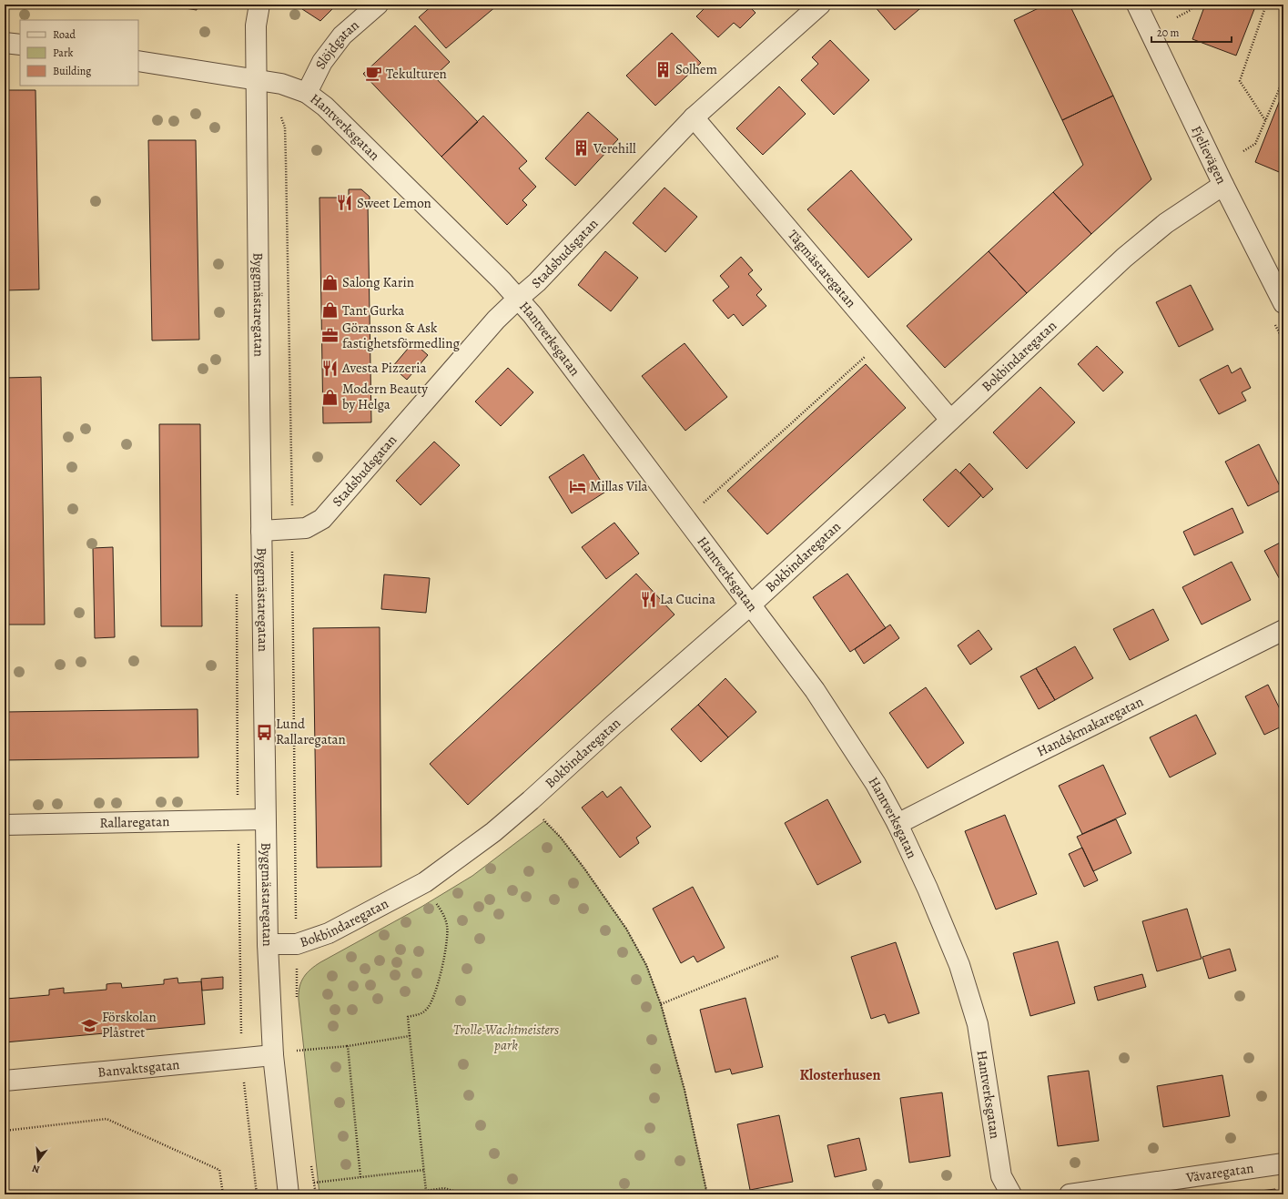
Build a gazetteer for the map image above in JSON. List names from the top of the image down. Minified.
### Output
{"streets":{"street":["Slöjdgatan","Hantverksgatan","Fjelievägen","Stadsbudsgatan","Tågmästaregatan","Byggmästaregatan","Bokbindaregatan","Handskmakaregatan","Rallaregatan","Banvaktsgatan","Vävaregatan"]},"crossings":[["Slöjdgatan","Hantverksgatan"],["Hantverksgatan","Stadsbudsgatan"],["Hantverksgatan","Byggmästaregatan"],["Hantverksgatan","Bokbindaregatan"],["Hantverksgatan","Handskmakaregatan"],["Fjelievägen","Bokbindaregatan"],["Stadsbudsgatan","Tågmästaregatan"],["Stadsbudsgatan","Byggmästaregatan"],["Tågmästaregatan","Bokbindaregatan"],["Byggmästaregatan","Bokbindaregatan"],["Byggmästaregatan","Rallaregatan"],["Byggmästaregatan","Banvaktsgatan"]],"districts":["Klosterhusen"],"parks":["Trolle-Wachtmeisters park"],"places":{"building":["Solhem","Verehill"],"cafe":["Tekulturen"],"restaurant":["Sweet Lemon","Avesta Pizzeria","La Cucina"],"shop":["Salong Karin","Tant Gurka","Modern Beauty by Helga"],"office":["Göransson & Ask fastighetsförmedling"],"hotel":["Millas Vila"],"bus stop":["Lund Rallaregatan"],"school or university":["Förskolan Plåstret"]},"legend":["Road","Park","Building"],"scale_bar":"20 m","north":"bottom"}
